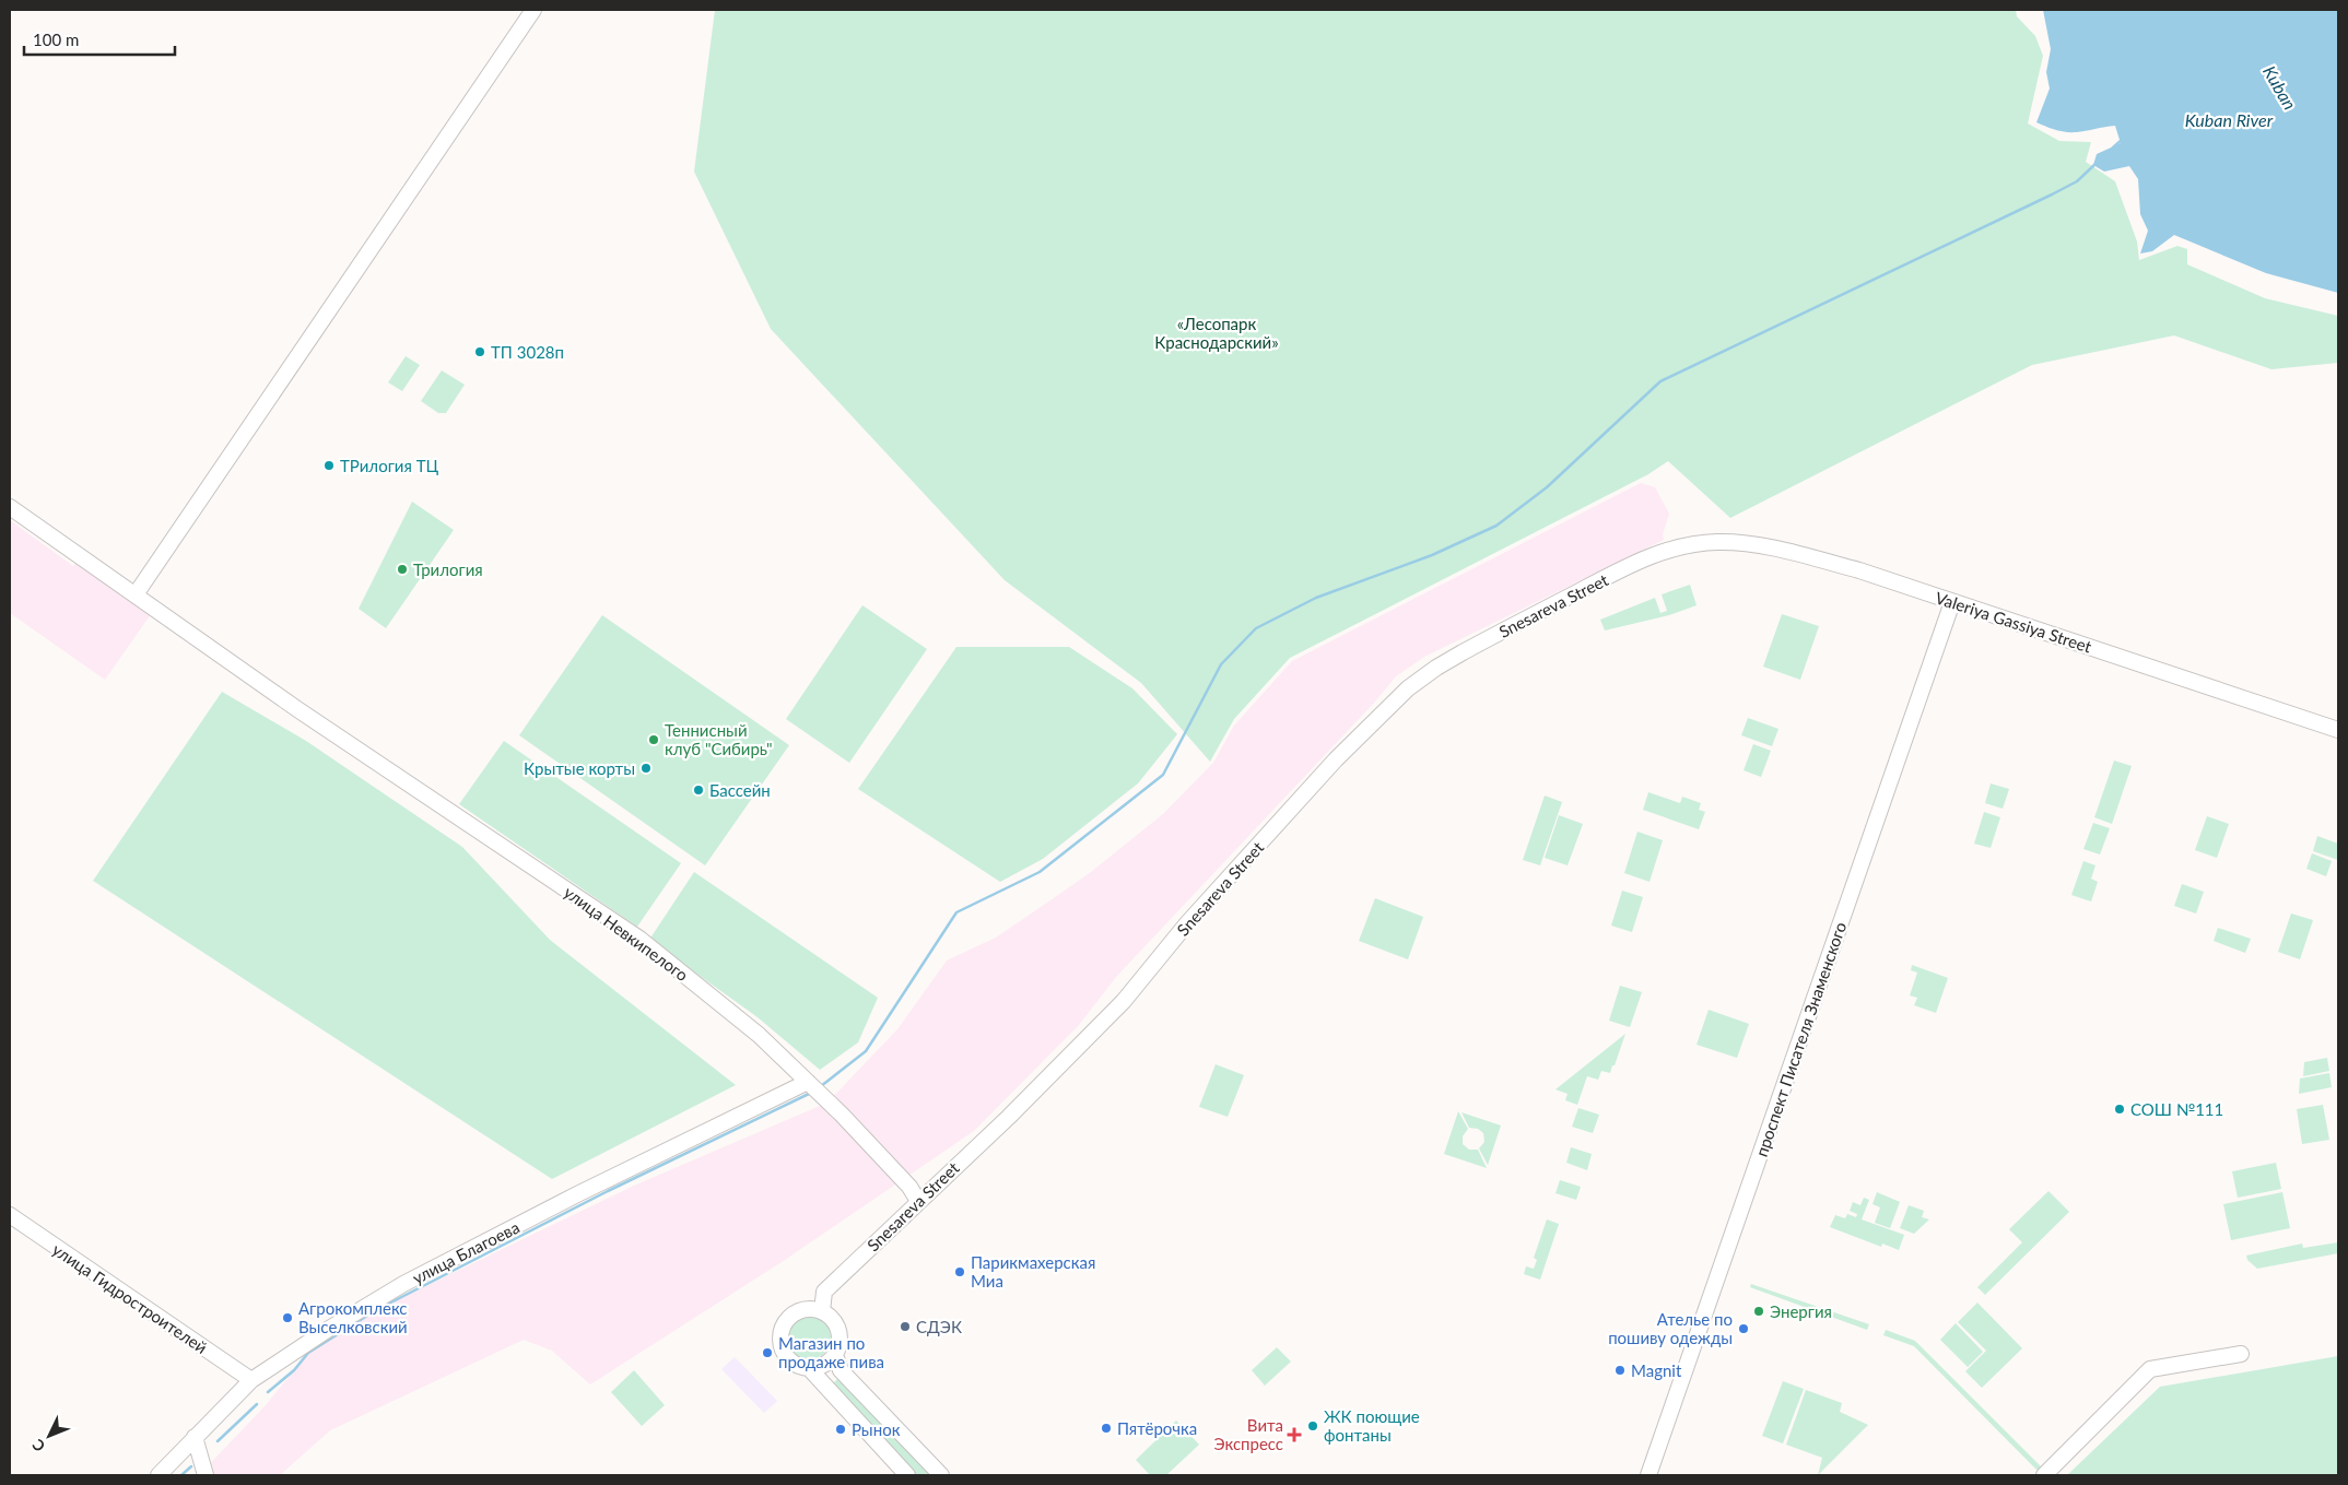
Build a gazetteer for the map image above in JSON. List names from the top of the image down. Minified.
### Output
{"streets":{"street":["Snesareva Street","Valeriya Gassiya Street","улица Невкипелого","проспект Писателя Знаменского","улица Благоева","улица Гидростроителей"]},"crossings":[["Snesareva Street","Valeriya Gassiya Street"],["Snesareva Street","улица Невкипелого"],["Valeriya Gassiya Street","проспект Писателя Знаменского"],["улица Невкипелого","улица Благоева"],["улица Благоева","улица Гидростроителей"]],"water":["Kuban","Kuban River"],"parks":["«Лесопарк Краснодарский»"],"places":{"other":["ТП 3028п","ТРилогия ТЦ","Трилогия","Теннисный клуб \"Сибирь\"","Крытые корты","Бассейн","СОШ №111","Парикмахерская Миа","Энергия","Агрокомплекс Выселковский","СДЭК","Ателье по пошиву одежды","Магазин по продаже пива","Magnit","ЖК поющие фонтаны","Пятёрочка","Рынок"],"health":["Вита Экспресс"]},"scale_bar":"100 m","north":"bottom left"}
